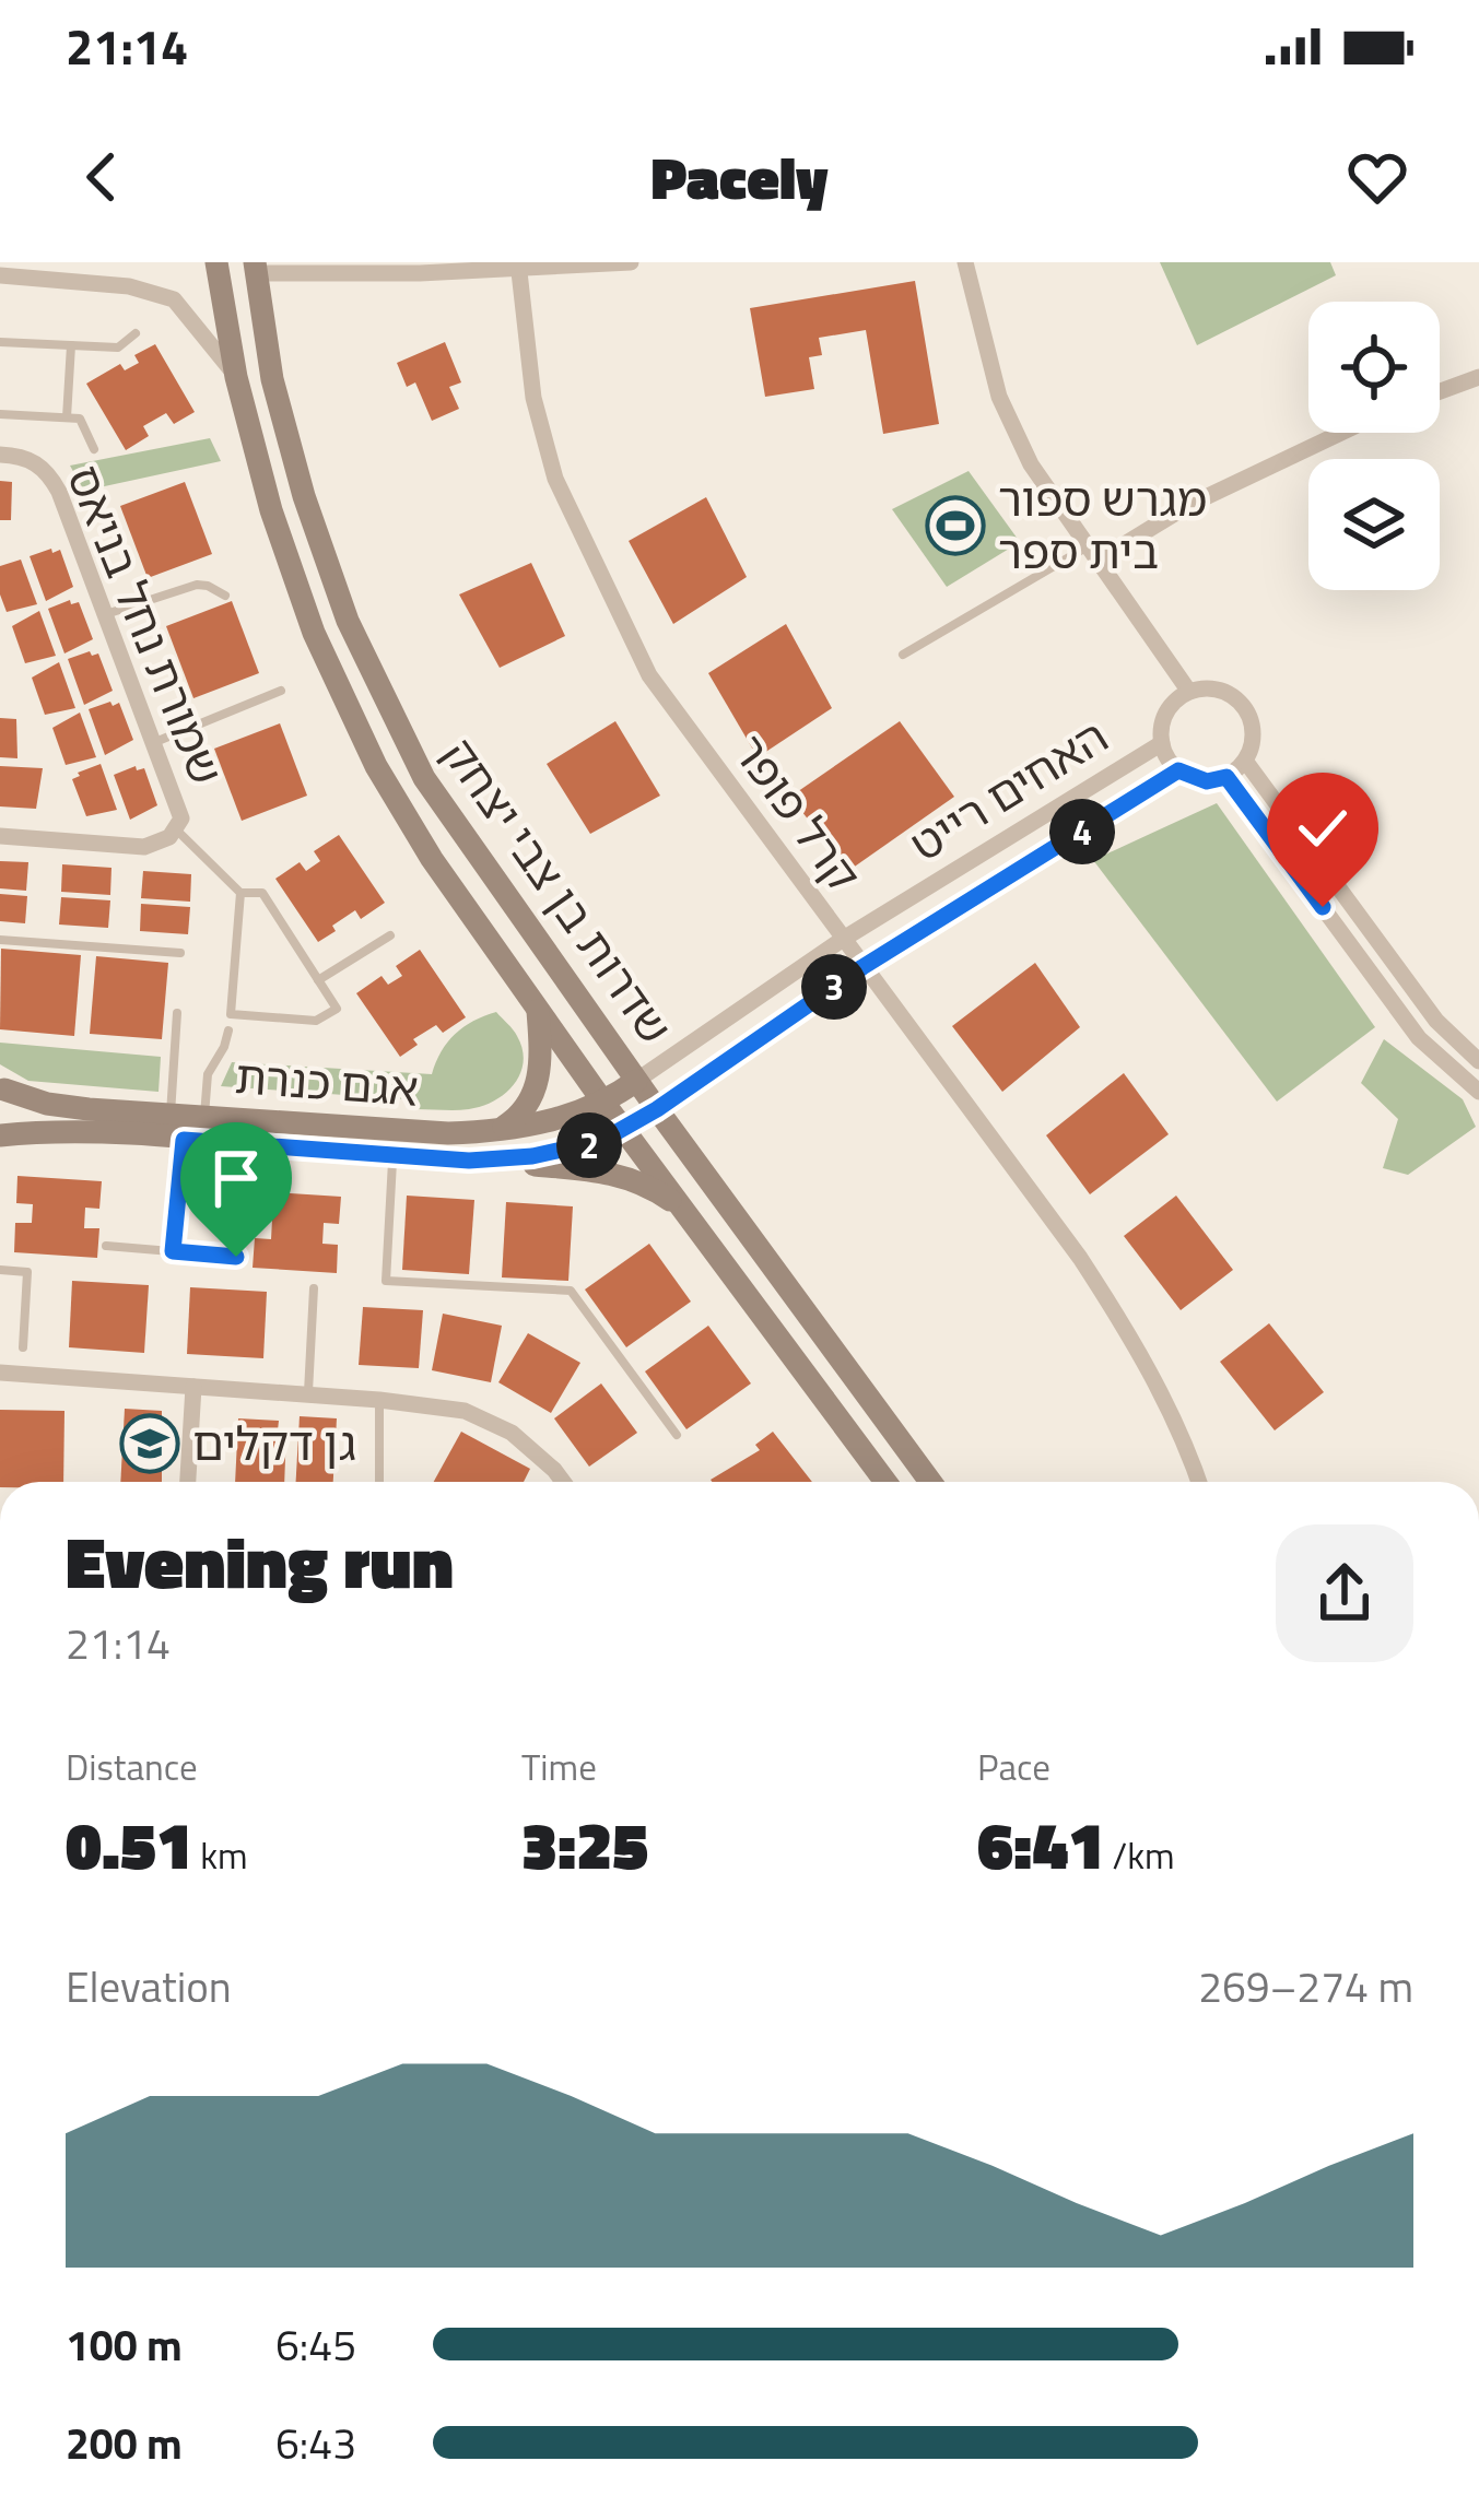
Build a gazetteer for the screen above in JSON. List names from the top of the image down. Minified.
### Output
{"streets":{"main road":["שדרות בן צבי יצחק","אגם כנרת"],"street":["שמורת נחל בניאס","האחים רייט","קרל פופר"]},"crossings":[["האחים רייט","קרל פופר"],["האחים רייט","שדרות בן צבי יצחק"],["האחים רייט","אגם כנרת"],["שדרות בן צבי יצחק","אגם כנרת"]],"places":{"sports":["מגרש ספור בית ספר"],"school or university":["גן דקלים"]},"page":{"status":"21:14","header":"Pacely","pins":["4","3","2"],"heading":["Evening run","21:14"],"stats":[["Distance","0.51 km"],["Time","3:25"],["Pace","6:41 /km"]],"chart":["Elevation","269–274 m"],"list":[{"name":"100 m","note":"6:45"},{"name":"200 m","note":"6:43"}]}}
